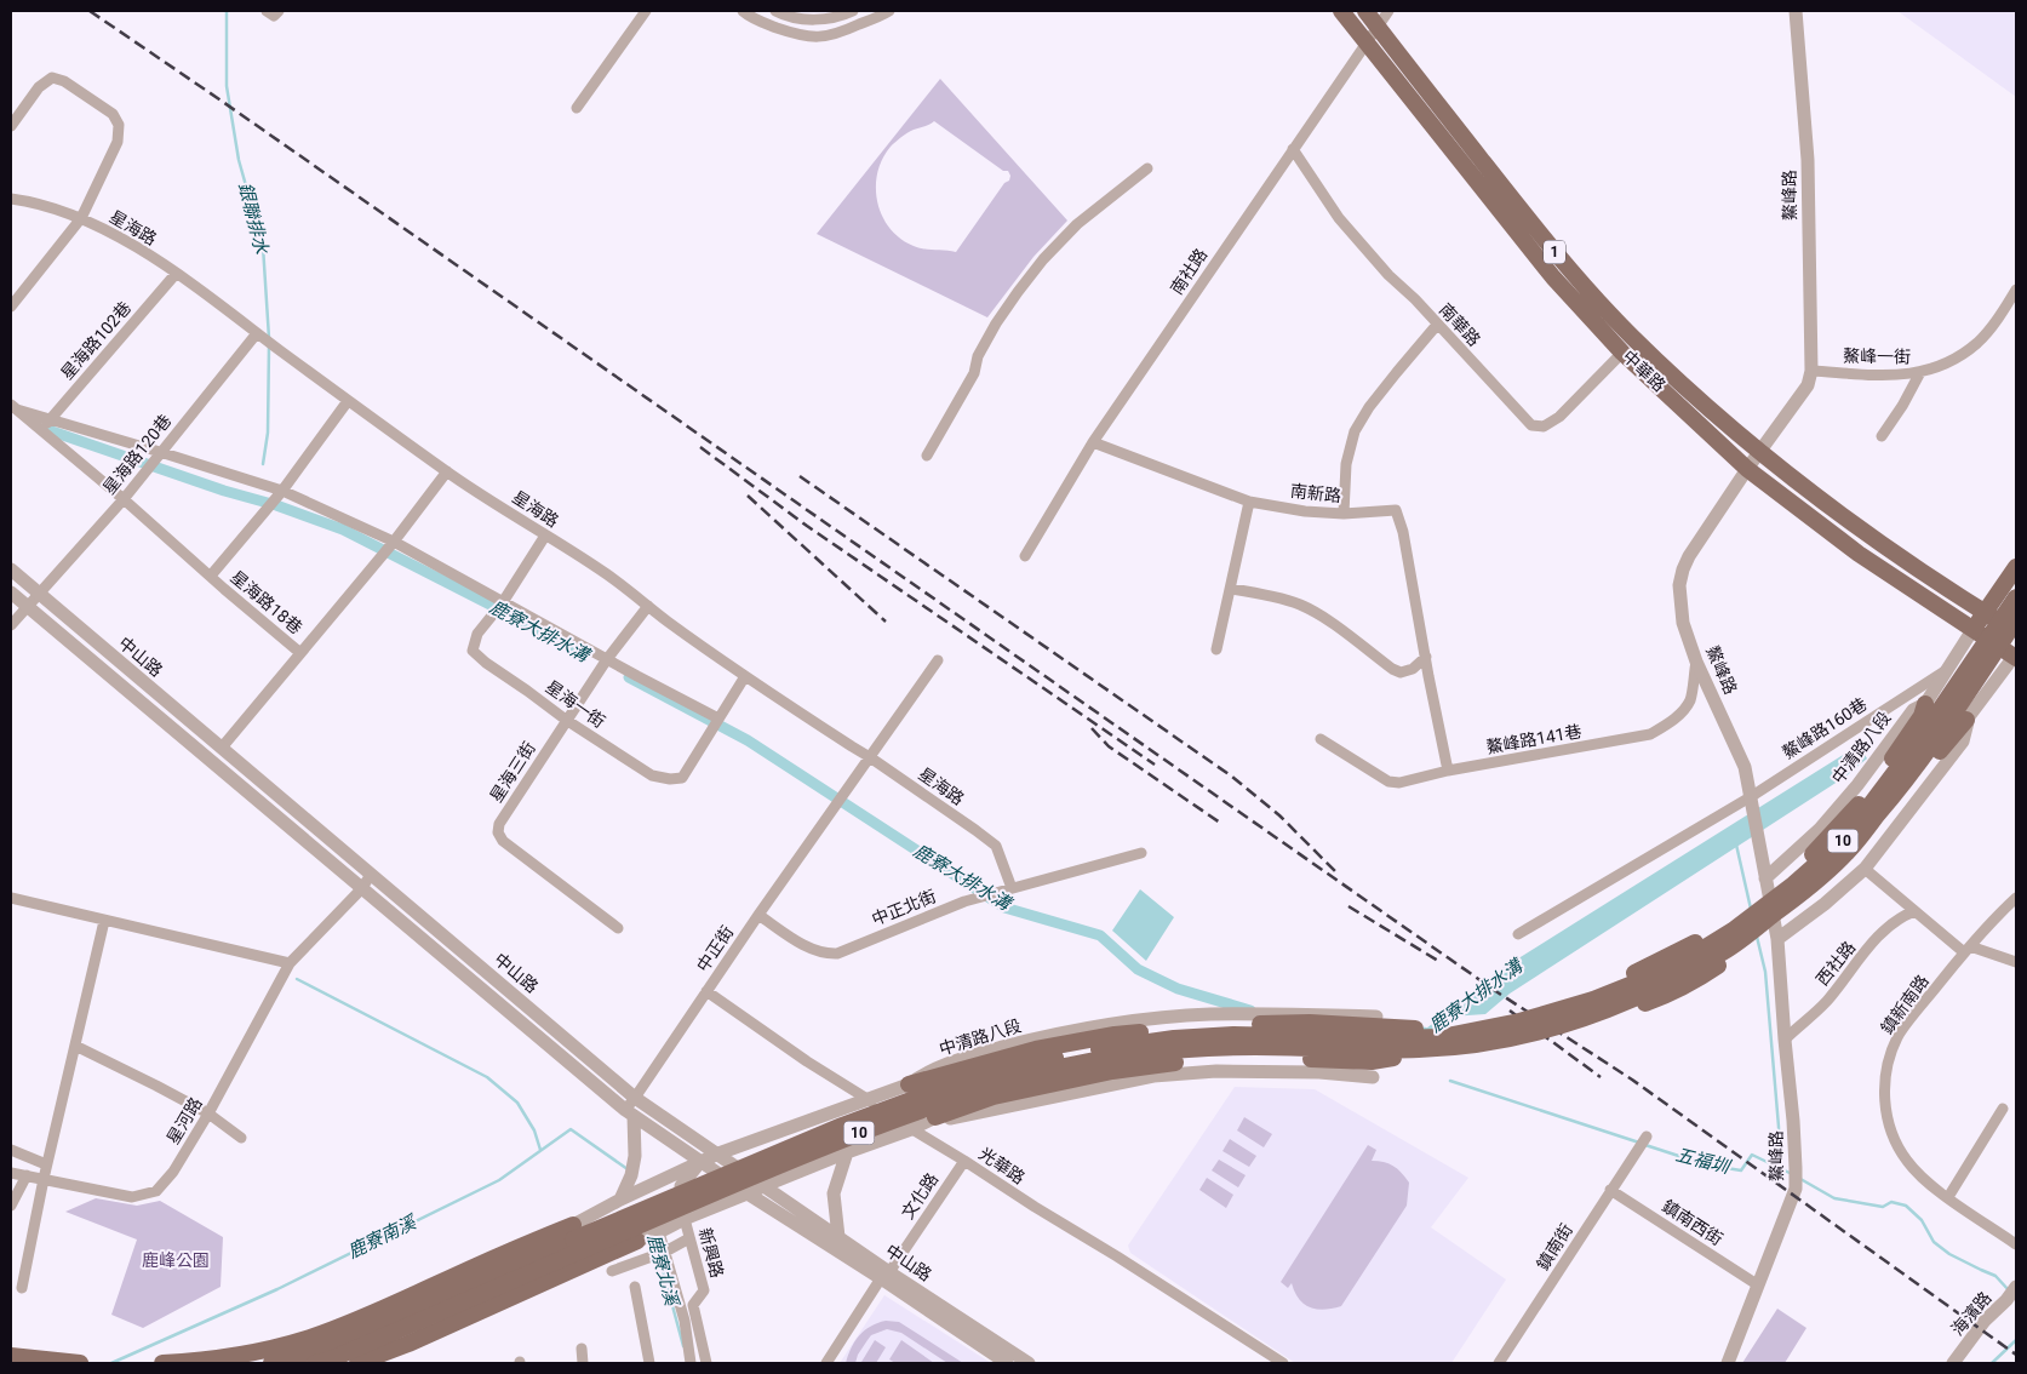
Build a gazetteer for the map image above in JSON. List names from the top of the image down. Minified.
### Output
{"streets":{"main road":["1","中華路","10"],"street":["鰲峰路","星海路","南社路","南華路","星海路102巷","鰲峰一街","星海路120巷","南新路","星海路18巷","中山路","星海一街","鰲峰路160巷","鰲峰路141巷","中清路八段","星海三街","中正北街","中正街","西社路","鎮新南路","星河路","光華路","文化路","鎮南西街","鎮南街","新興路","海濱路"]},"crossings":[["鰲峰路","鰲峰一街"],["鰲峰路","中華路"],["鰲峰路","鰲峰路160巷"],["鰲峰路","鰲峰路141巷"],["鰲峰路","中清路八段"],["鰲峰路","西社路"],["鰲峰路","鎮南西街"],["星海路","星海路102巷"],["星海路","星海路120巷"],["星海路","星海一街"],["星海路","星海三街"],["星海路","中正北街"],["星海路","中正街"],["南社路","南華路"],["南社路","中華路"],["南社路","南新路"],["南華路","中華路"],["星海路102巷","星海路18巷"],["中華路","中清路八段"],["星海路120巷","星海路18巷"],["星海路120巷","中山路"],["中山路","中清路八段"],["中山路","中正街"],["中山路","星河路"],["中山路","文化路"],["星海一街","星海三街"],["鰲峰路160巷","中清路八段"],["中清路八段","光華路"],["中正北街","中正街"],["中正街","光華路"],["光華路","文化路"],["鎮南西街","鎮南街"]],"water":["銀聯排水","鹿寮大排水溝","五福圳","鹿寮南溪","鹿寮北溪"],"parks":["鹿峰公園"]}
